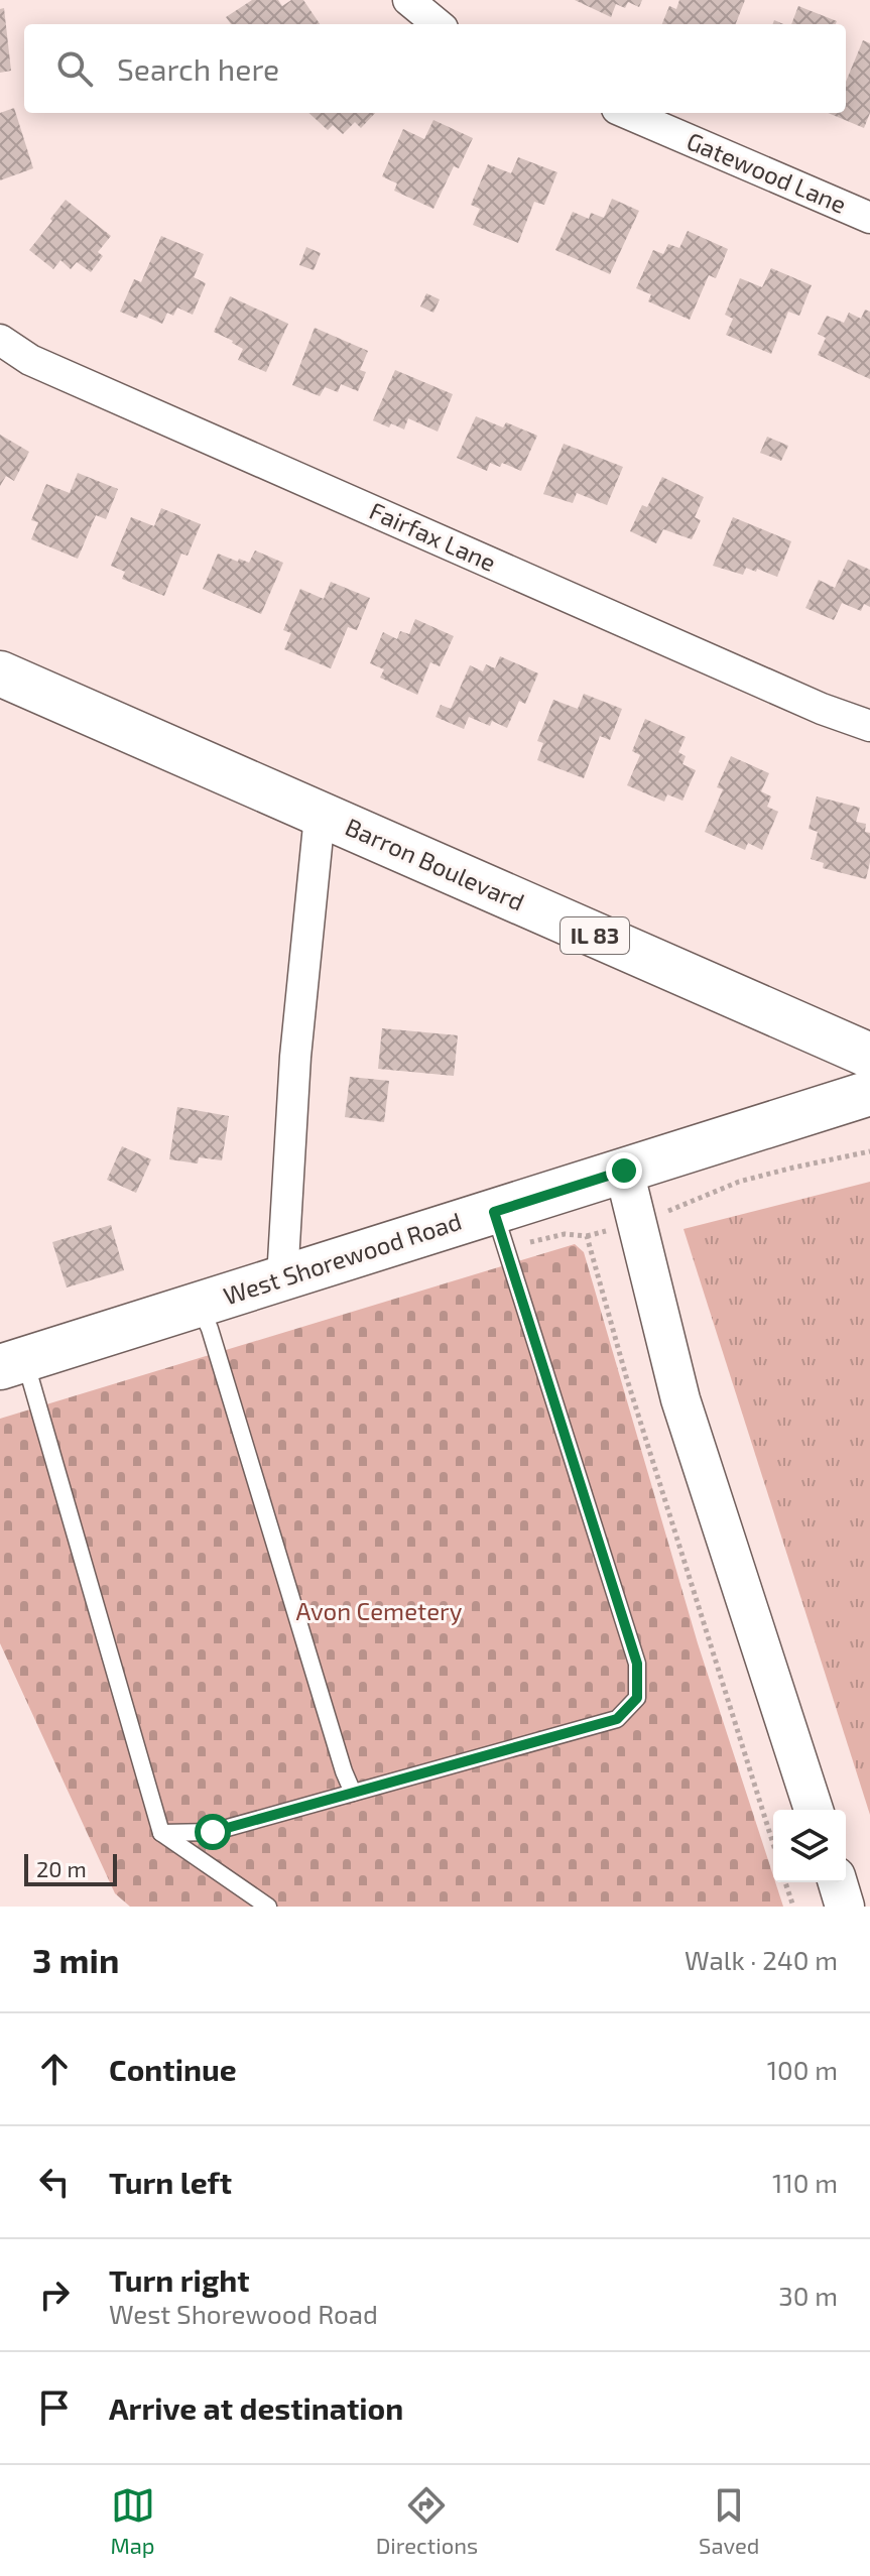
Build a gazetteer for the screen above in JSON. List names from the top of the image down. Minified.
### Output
{"streets":{"main road":["Barron Boulevard","IL 83","West Shorewood Road"],"street":["Gatewood Lane","Fairfax Lane"]},"parks":["Avon Cemetery"],"scale_bar":"20 m","page":{"search":"Search here","scale":"20 m","heading":["3 min","Walk · 240 m"],"list":[["Continue","100 m"],["Turn left","110 m"],["Turn right","West Shorewood Road","30 m"],"Arrive at destination"],"nav":["Map","Directions","Saved"]}}
